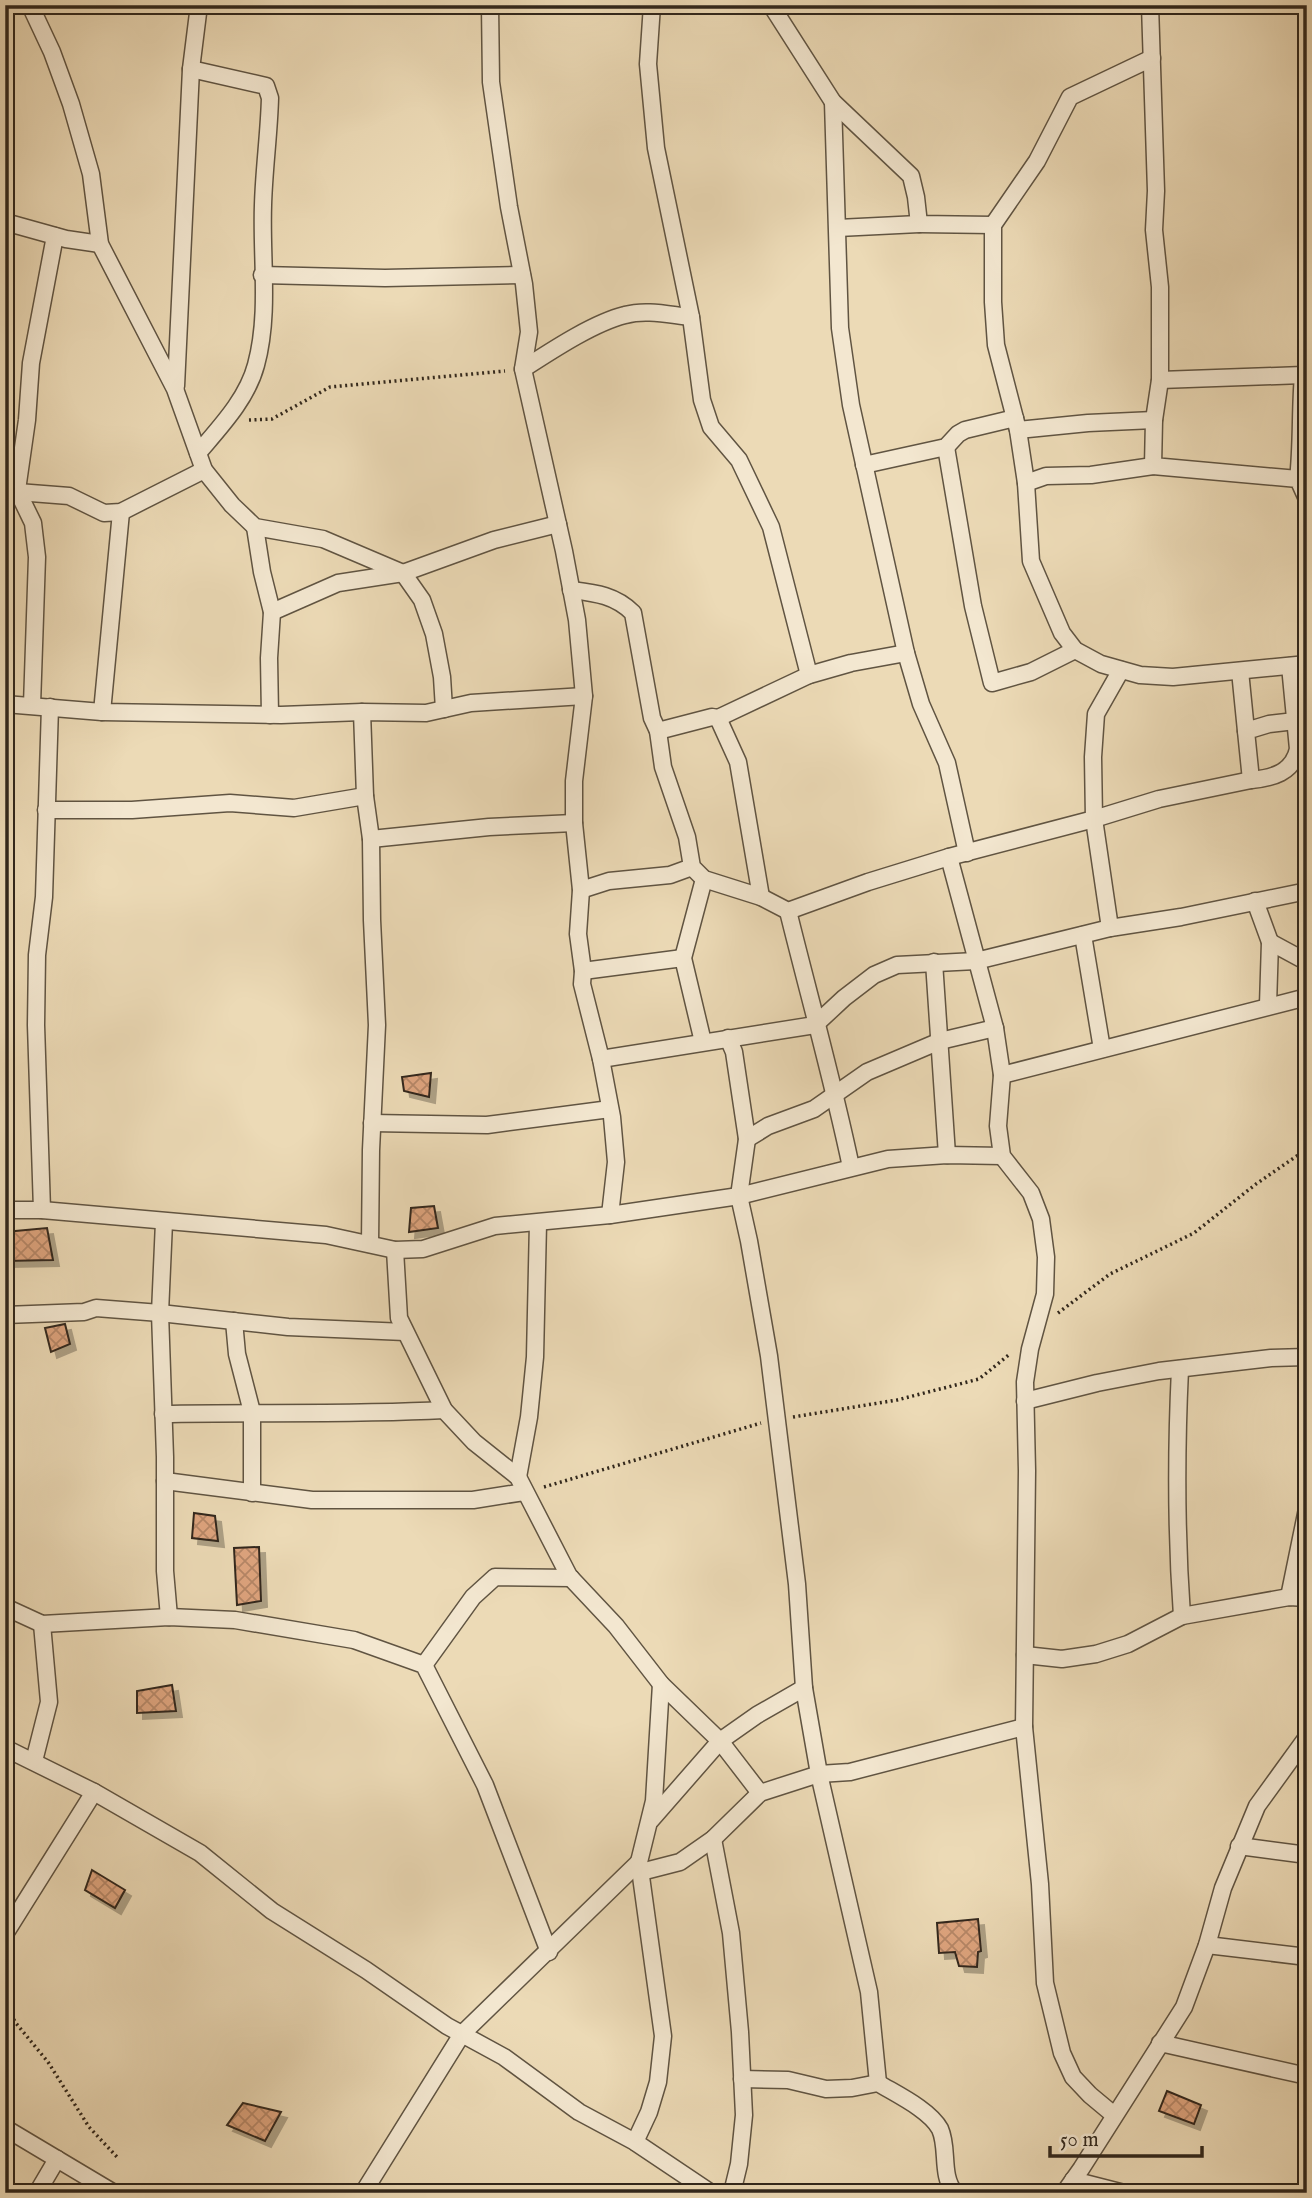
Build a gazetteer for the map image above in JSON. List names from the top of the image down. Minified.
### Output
{"scale_bar":"50 m"}
